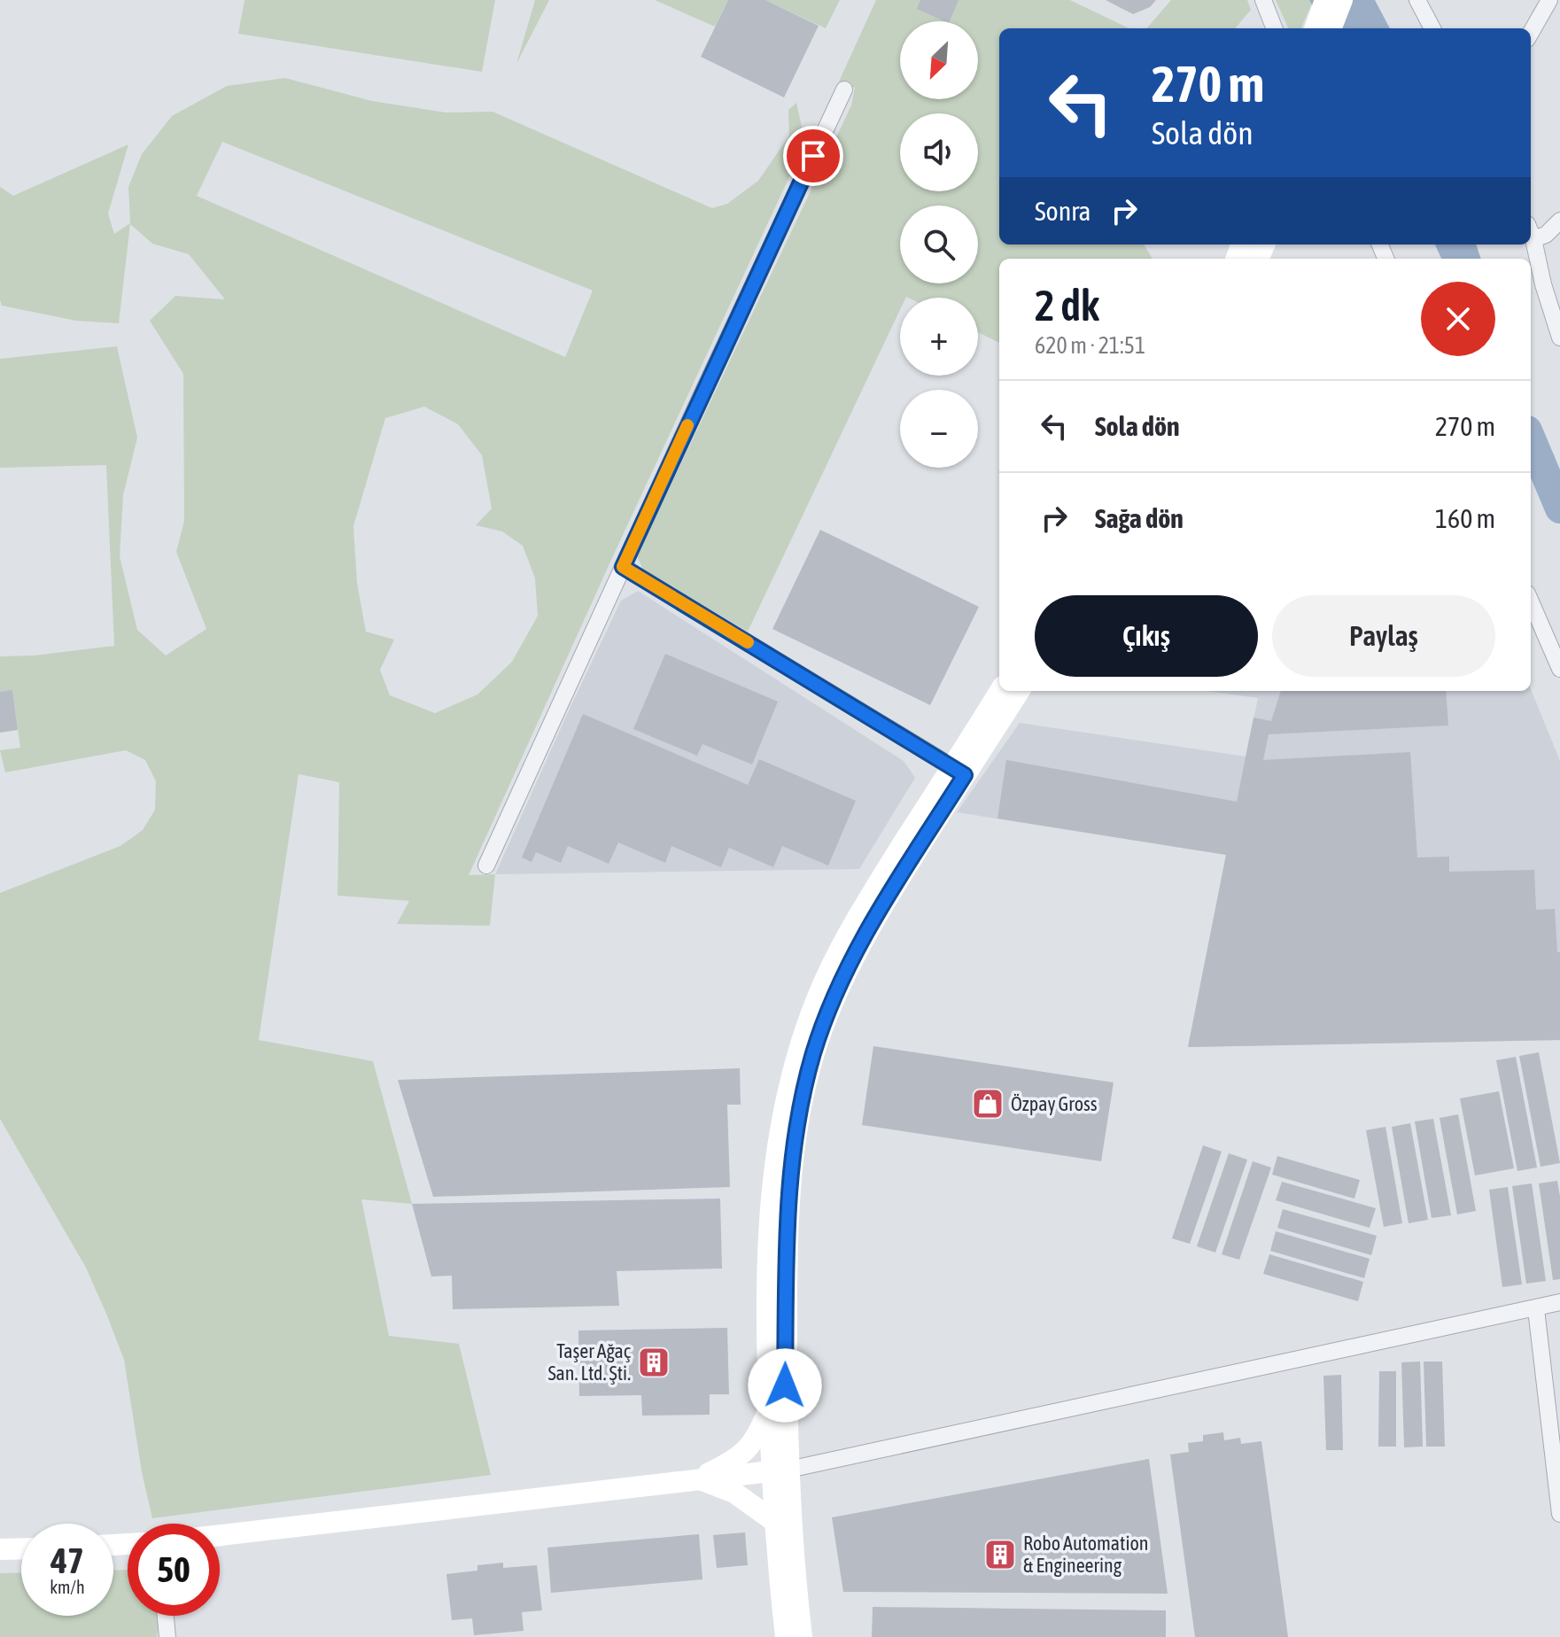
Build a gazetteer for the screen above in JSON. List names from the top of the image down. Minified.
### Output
{"places":{"shop":["Özpay Gross"],"building":["Taşer Ağaç San. Ltd. Şti.","Robo Automation & Engineering"]},"north":"bottom left","page":{"map_buttons":["+","−"],"turn":["270 m","Sola dön"],"then":"Sonra","heading":["2 dk","620 m · 21:51"],"list":[{"name":"Sola dön","value":"270 m"},{"name":"Sağa dön","value":"160 m"}],"buttons":["Çıkış","Paylaş"],"speed":"47 km/h","limit":"50"}}
